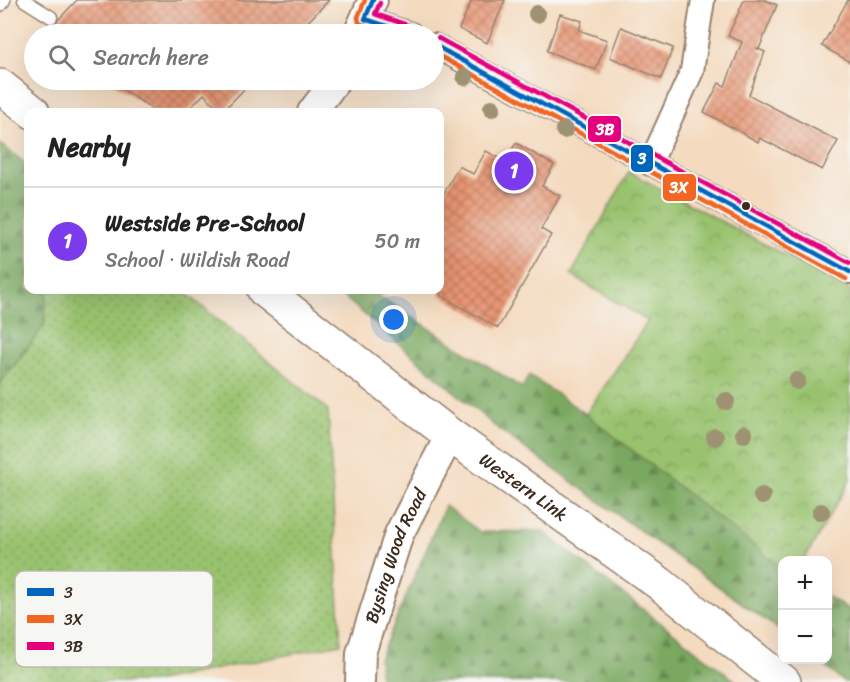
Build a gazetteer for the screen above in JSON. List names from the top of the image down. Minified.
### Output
{"streets":{"main road":["Western Link"],"street":["Bysing Wood Road"]},"crossings":[["Western Link","Bysing Wood Road"]],"lines":["transit line 3","transit line 3X","transit line 3B"],"legend":["3","3X","3B"],"page":{"search":"Search here","heading":"Nearby","pins":"1","list":[{"mark":"1","name":"Westside Pre-School","note":"School · Wildish Road","value":"50 m"}],"map_buttons":["+","−"]}}
